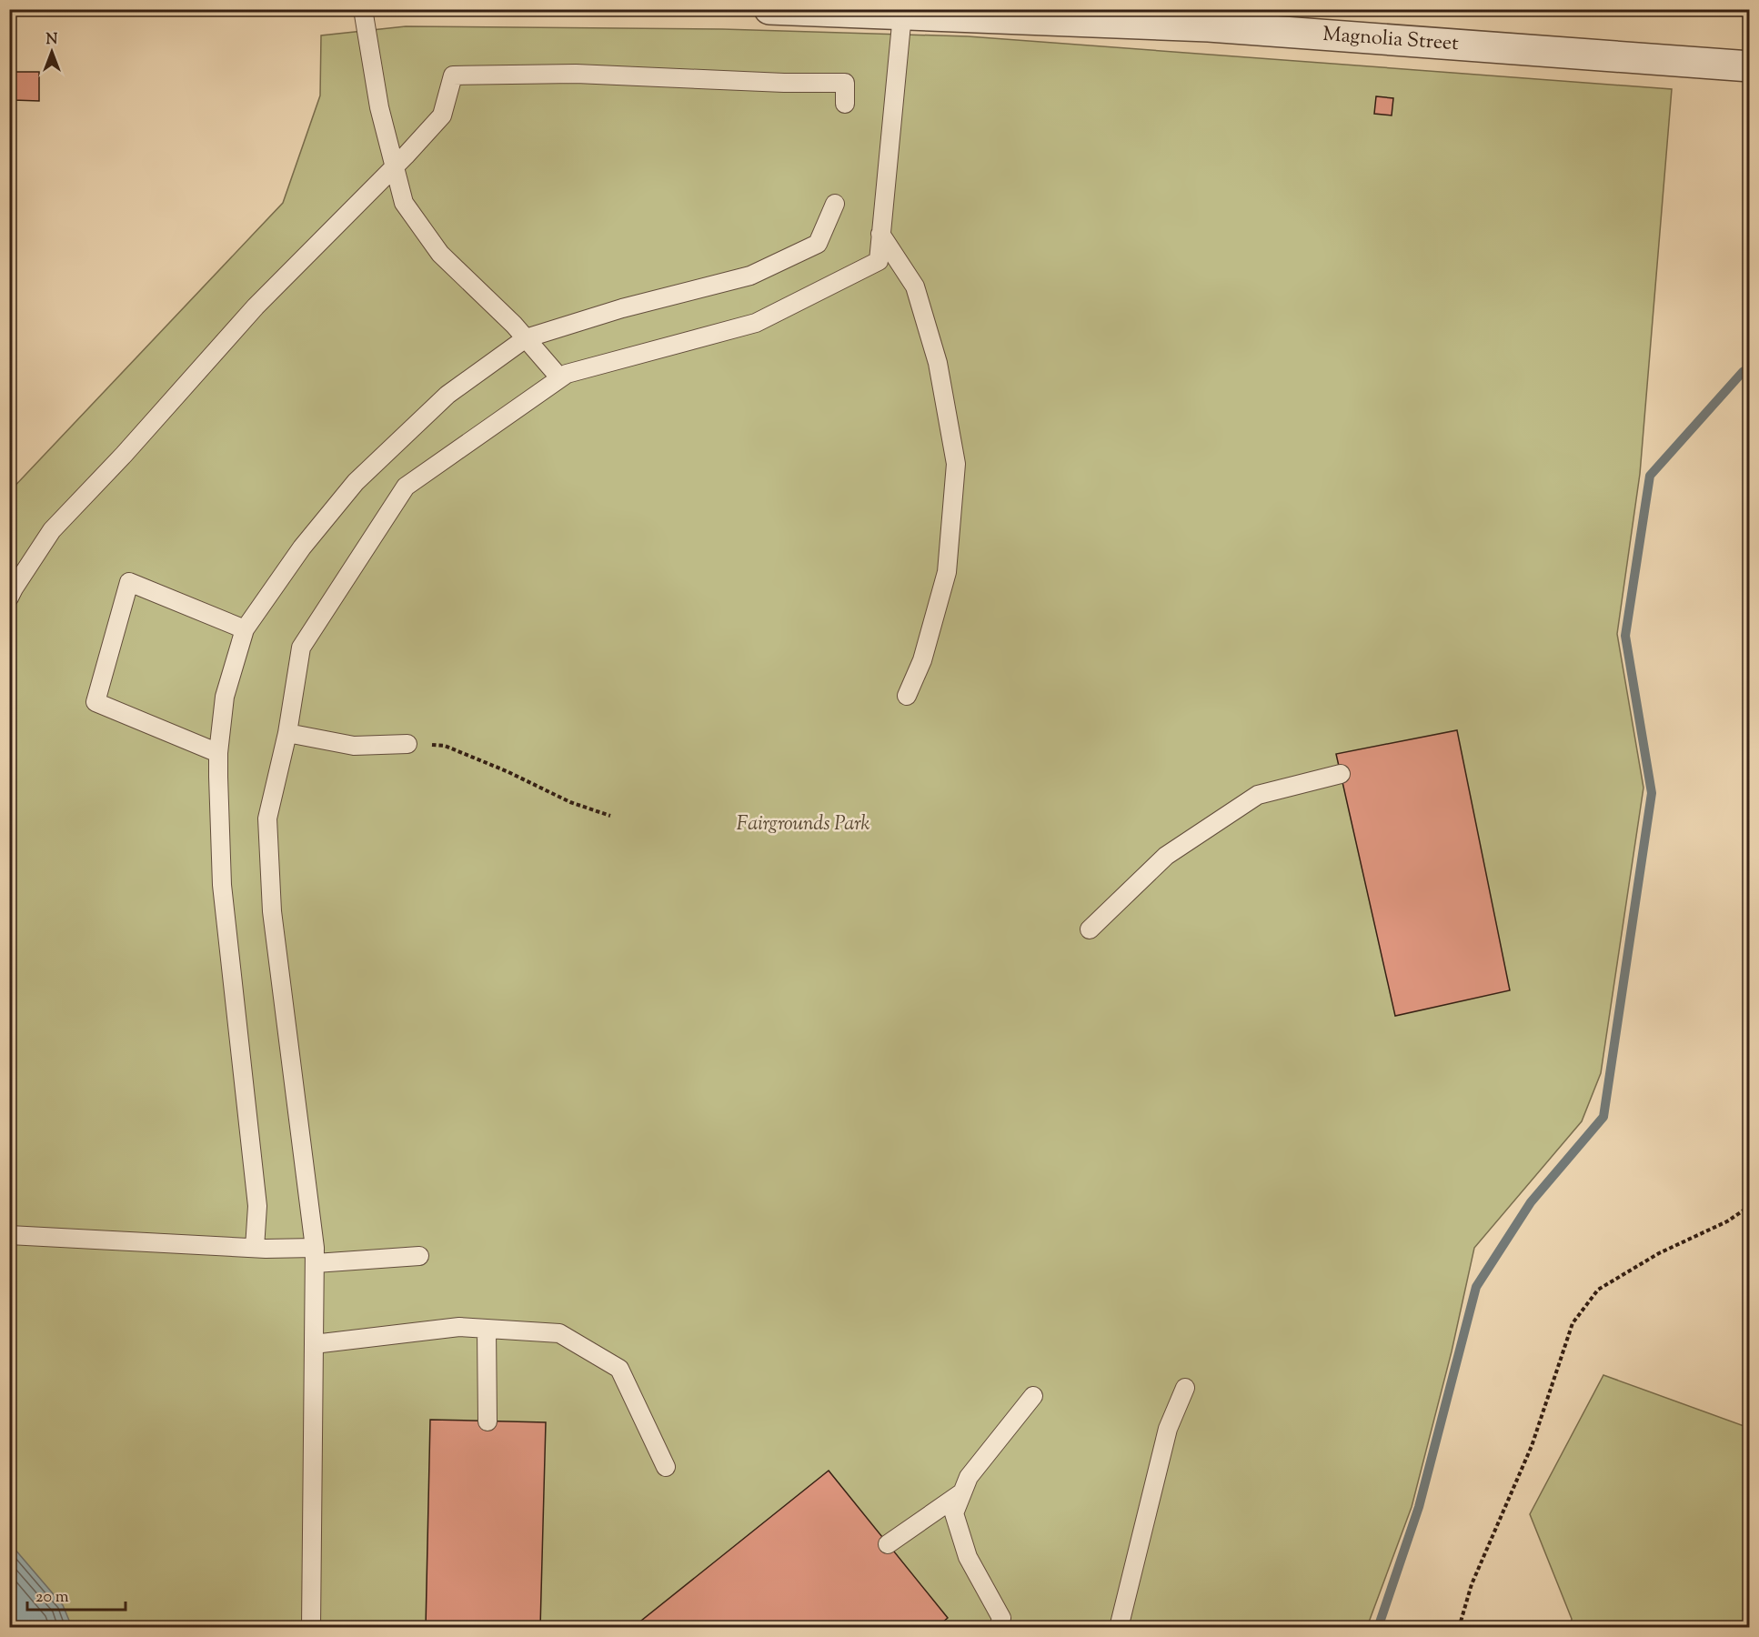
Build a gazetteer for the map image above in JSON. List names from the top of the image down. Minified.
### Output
{"streets":{"street":["Magnolia Street"]},"parks":["Fairgrounds Park"],"scale_bar":"20 m","north":"top"}
